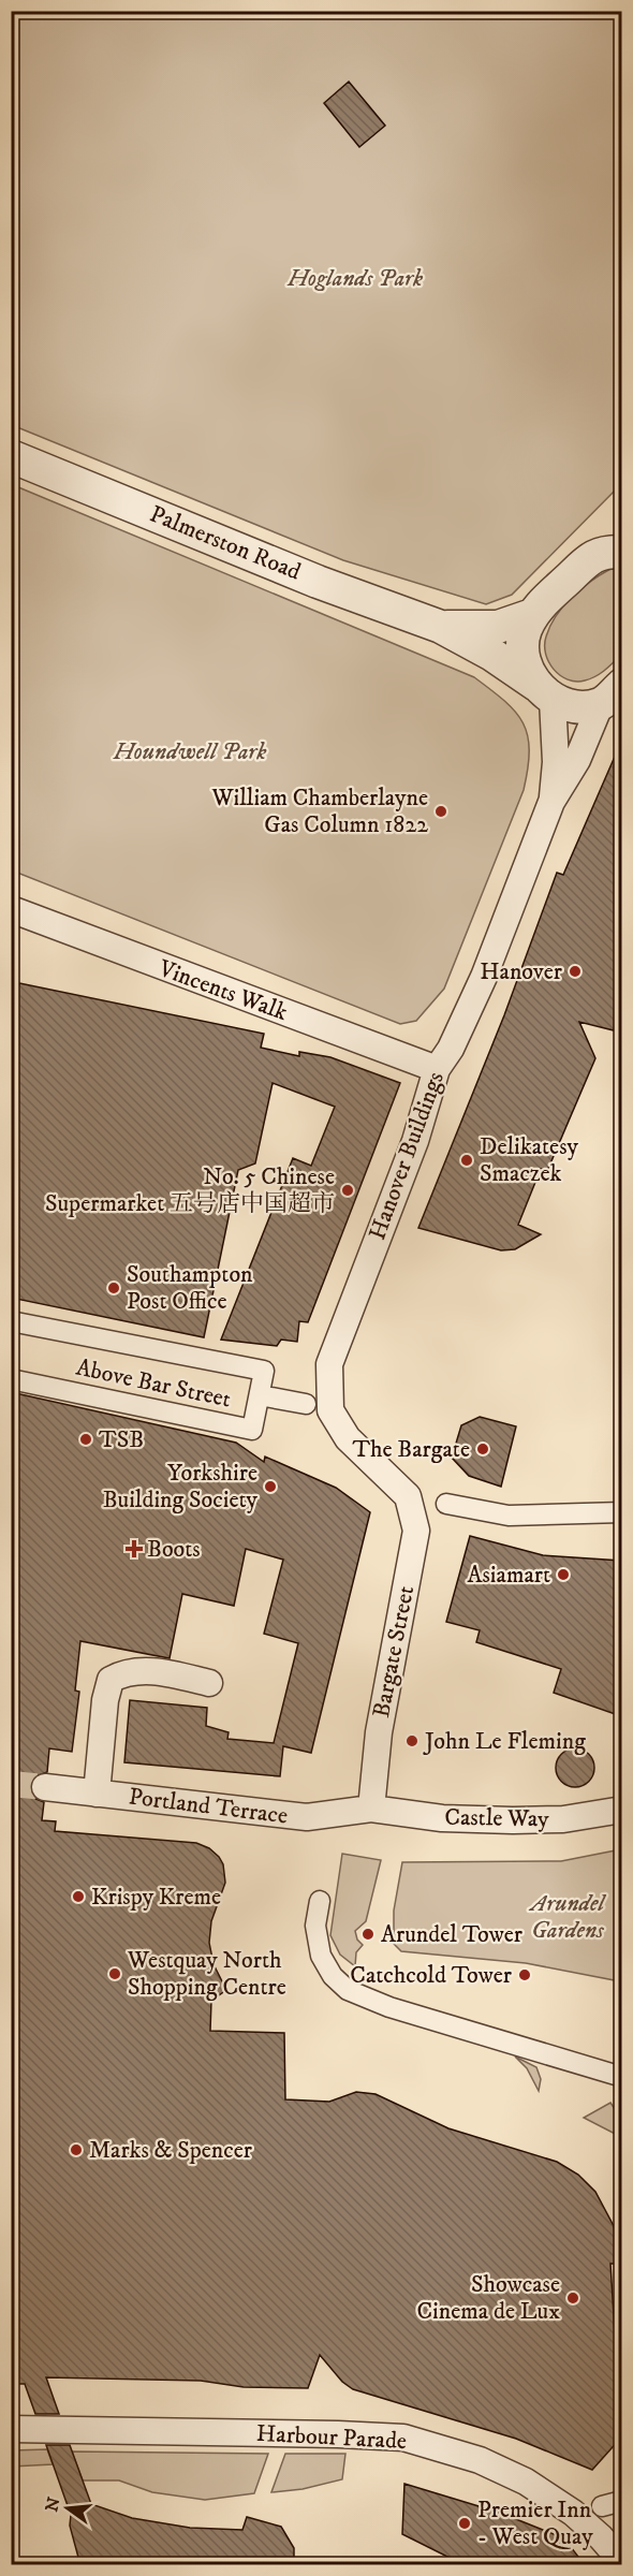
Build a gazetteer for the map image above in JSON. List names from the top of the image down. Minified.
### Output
{"streets":{"street":["Palmerston Road","Vincents Walk","Hanover Buildings","Above Bar Street","Bargate Street","Portland Terrace","Castle Way","Harbour Parade"]},"crossings":[["Palmerston Road","Hanover Buildings"],["Vincents Walk","Hanover Buildings"],["Hanover Buildings","Bargate Street"],["Bargate Street","Portland Terrace"],["Bargate Street","Castle Way"],["Portland Terrace","Castle Way"]],"parks":["Hoglands Park","Houndwell Park","Arundel Gardens"],"places":{"other":["William Chamberlayne Gas Column 1822","Hanover","Delikatesy Smaczek","No. 5 Chinese Supermarket 五号店中国超市","Southampton Post Office","TSB","The Bargate","Yorkshire Building Society","Asiamart","John Le Fleming","Krispy Kreme","Arundel Tower","Westquay North Shopping Centre","Catchcold Tower","Marks & Spencer","Showcase Cinema de Lux","Premier Inn - West Quay"],"health":["Boots"]},"north":"left"}
